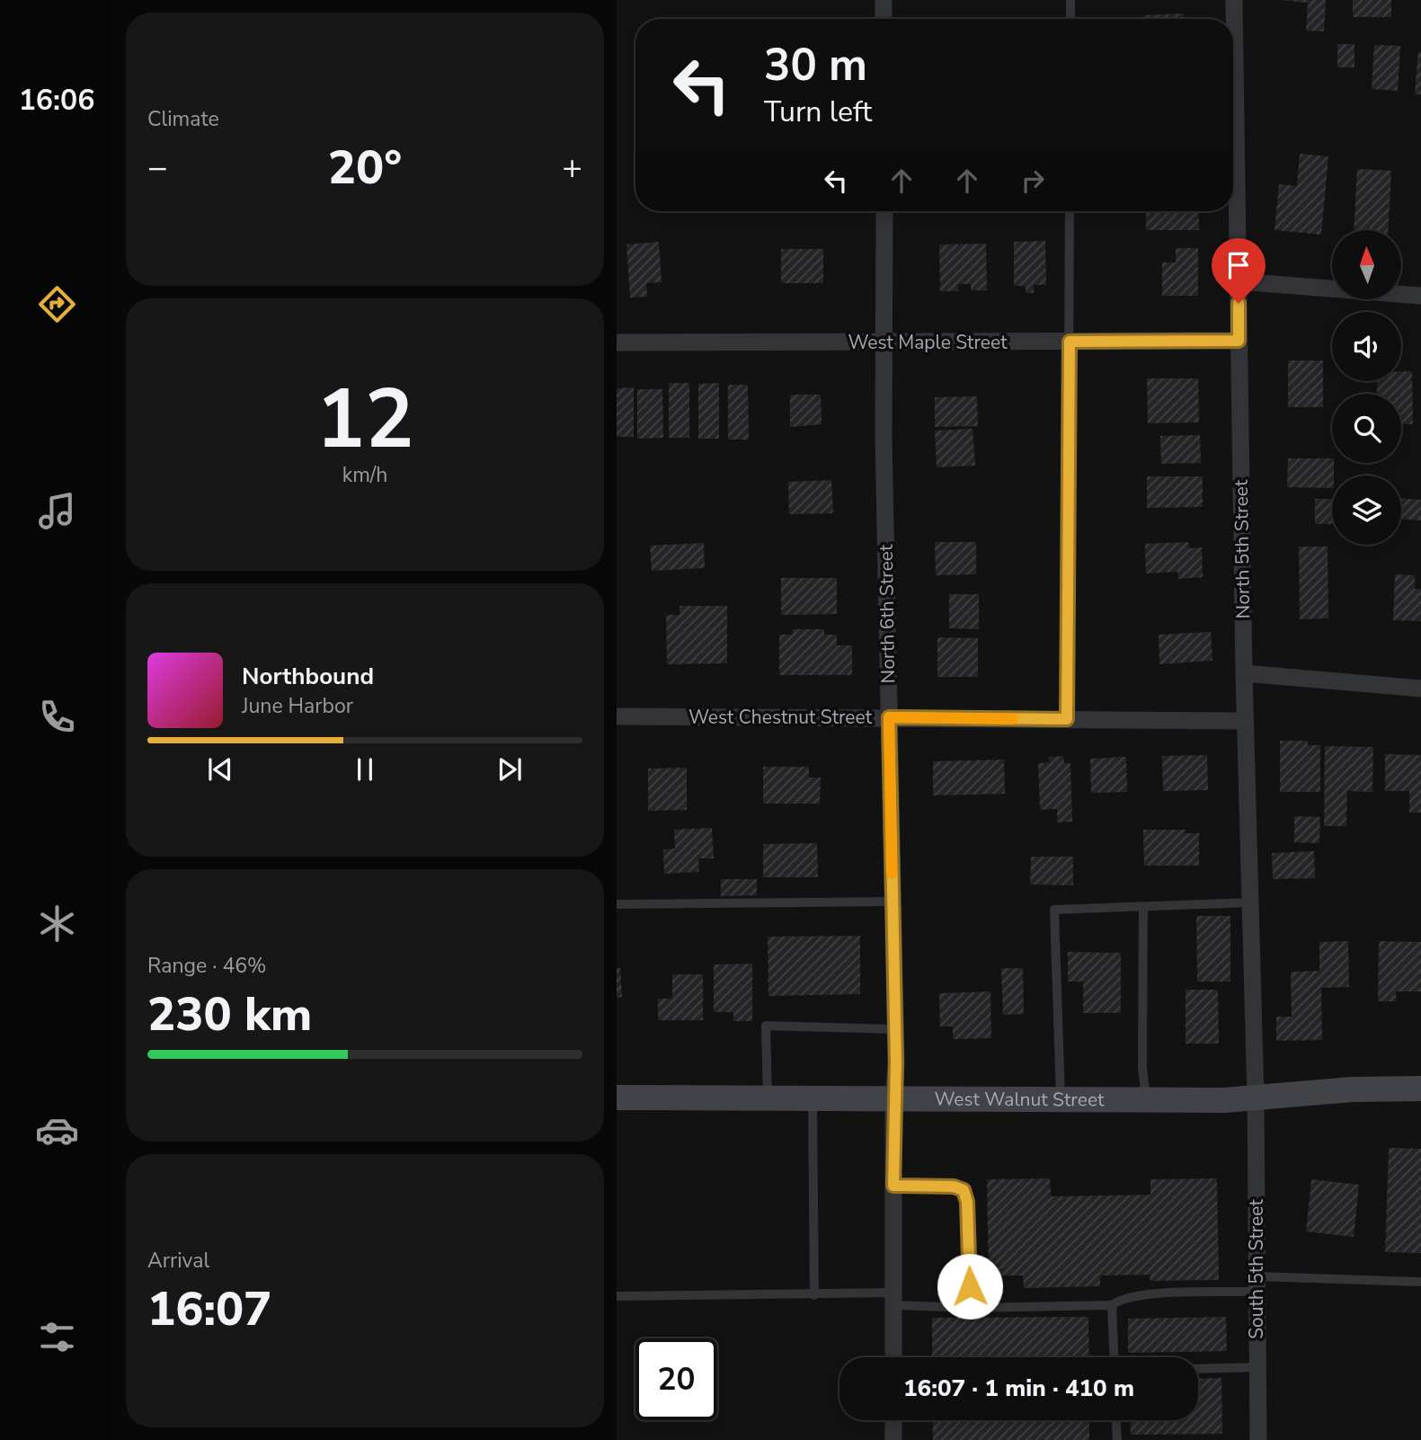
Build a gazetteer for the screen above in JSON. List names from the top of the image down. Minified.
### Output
{"streets":{"main road":["West Walnut Street"],"street":["West Maple Street","North 5th Street","North 6th Street","West Chestnut Street","South 5th Street"]},"crossings":[["West Maple Street","North 5th Street"],["West Maple Street","North 6th Street"],["North 5th Street","West Chestnut Street"],["North 5th Street","West Walnut Street"],["North 5th Street","South 5th Street"],["North 6th Street","West Chestnut Street"],["North 6th Street","West Walnut Street"],["West Walnut Street","South 5th Street"]],"north":"top","page":{"tabs":"16:06","tile":["Climate",["12","km/h"],["Range · 46%","230 km"],["Arrival","16:07"]],"turn":["30 m","Turn left"],"heat":["−","20°","+"],"song":["Northbound","June Harbor"],"limit":"20","trip":"16:07 · 1 min · 410 m"}}
